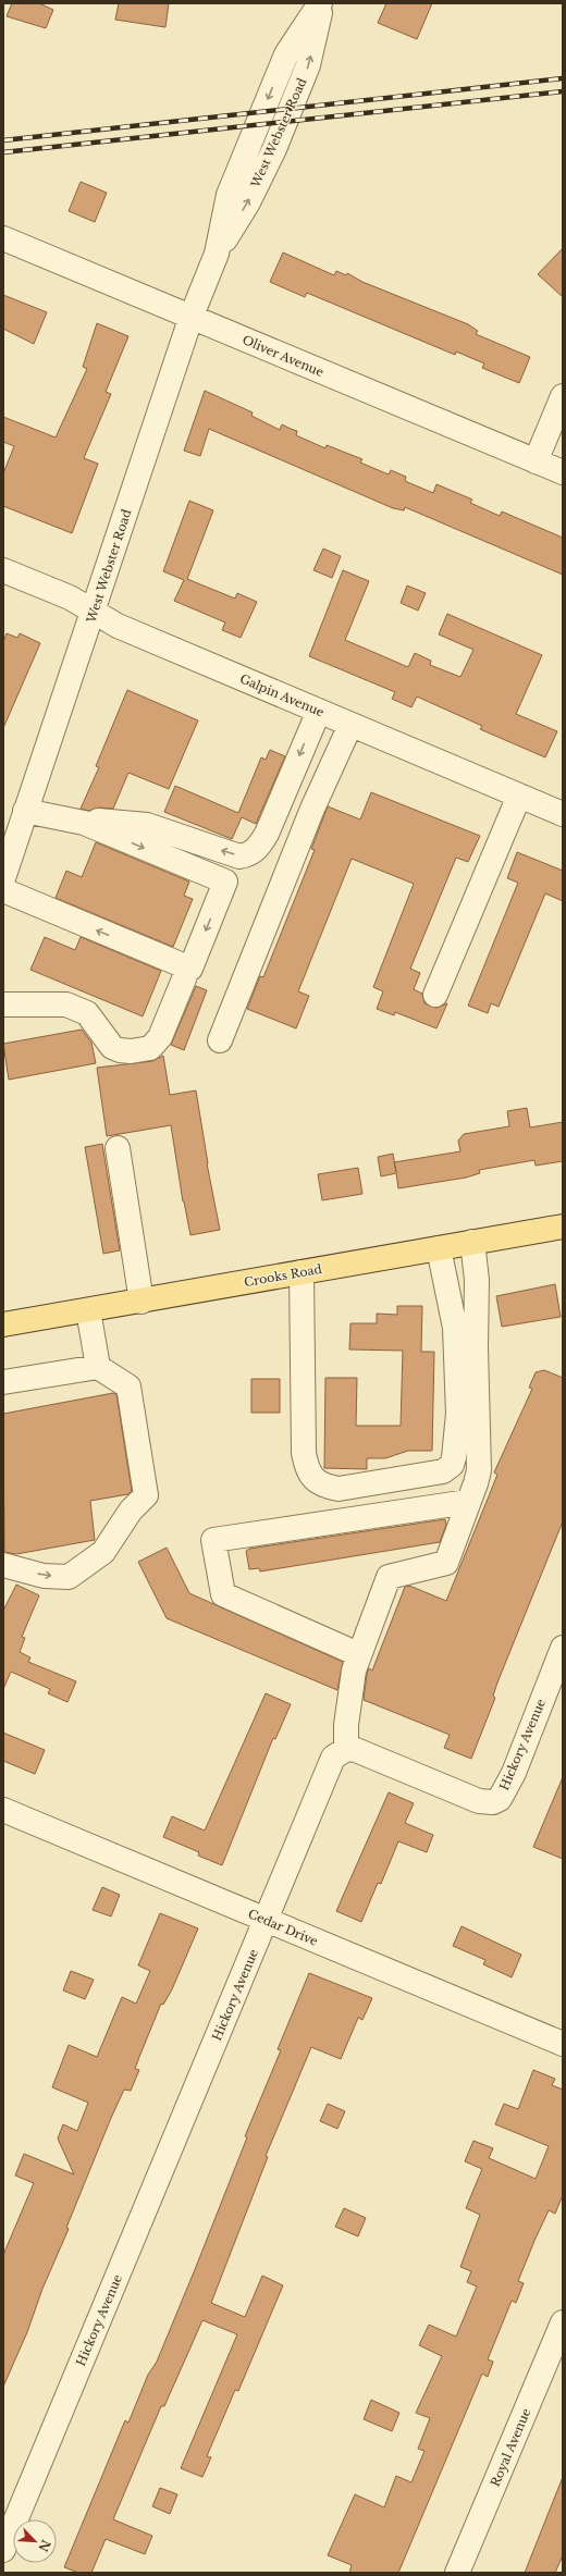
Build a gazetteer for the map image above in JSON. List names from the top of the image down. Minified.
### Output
{"streets":{"main road":["Crooks Road"],"street":["West Webster Road","Oliver Avenue","Galpin Avenue","Hickory Avenue","Cedar Drive","Royal Avenue"]},"crossings":[["West Webster Road","Oliver Avenue"],["West Webster Road","Galpin Avenue"],["Hickory Avenue","Cedar Drive"]],"north":"bottom right"}
